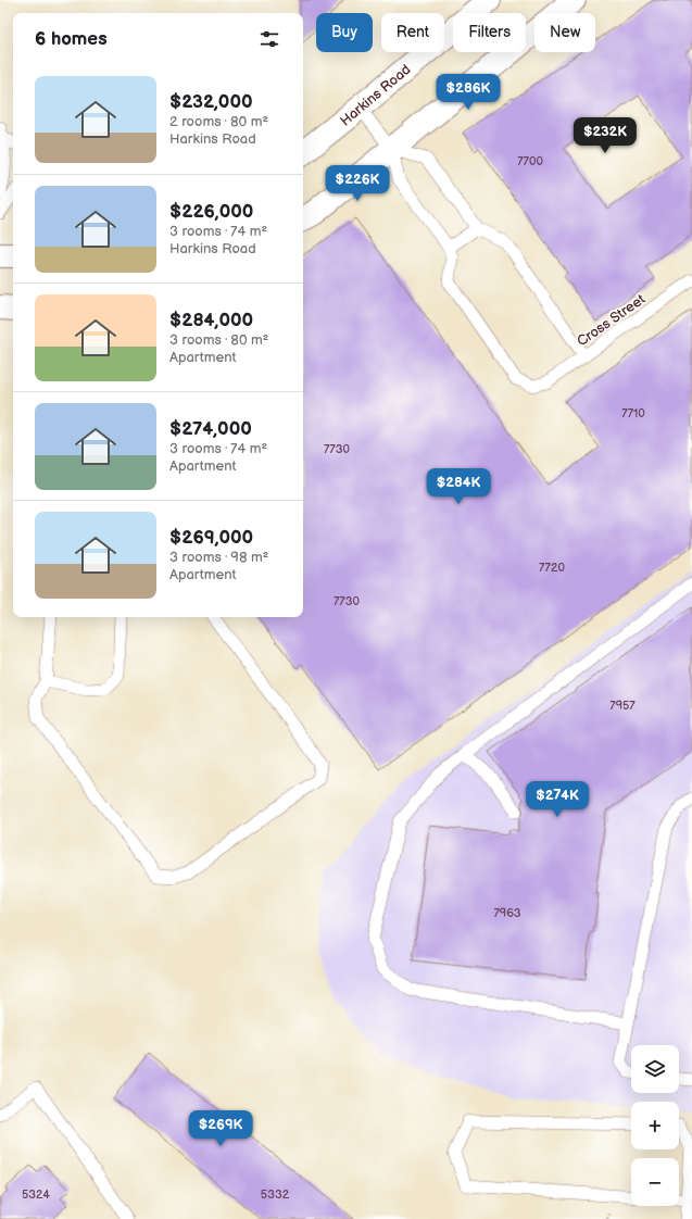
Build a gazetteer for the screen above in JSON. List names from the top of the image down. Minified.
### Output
{"streets":{"street":["Harkins Road"],"lane":["Cross Street"]},"house_numbers":["7700","7710","7730","7720","7730","7957","7963","5324","5332"],"page":{"chip":["Buy","Rent","Filters","New"],"heading":"6 homes","list":[{"name":"$232,000","note":"2 rooms · 80 m² · Harkins Road"},{"name":"$226,000","note":"3 rooms · 74 m² · Harkins Road"},{"name":"$284,000","note":"3 rooms · 80 m² · Apartment"},{"name":"$274,000","note":"3 rooms · 74 m² · Apartment"},{"name":"$269,000","note":"3 rooms · 98 m² · Apartment"}],"price":["$286K","$232K","$226K","$284K","$274K","$269K"],"map_buttons":["+","−"]}}
